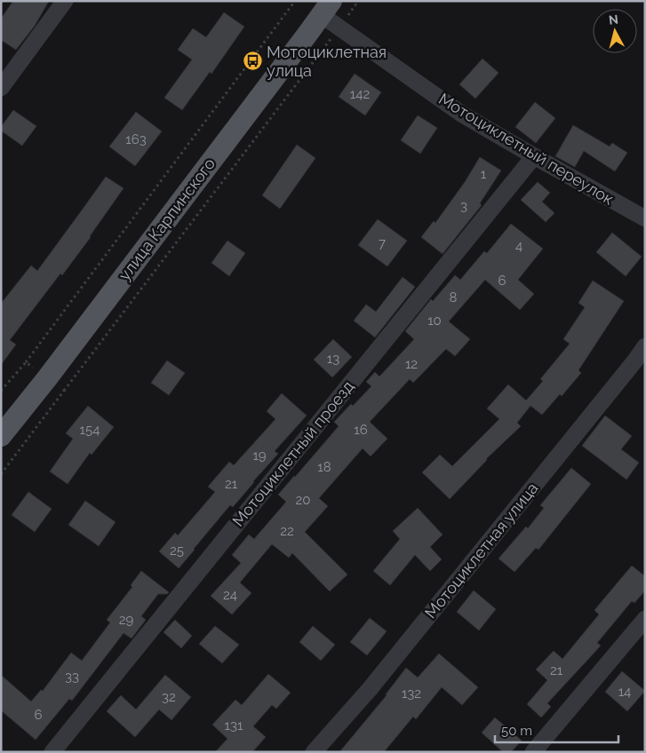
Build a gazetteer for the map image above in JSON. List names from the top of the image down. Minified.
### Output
{"streets":{"main road":["улица Карпинского"],"street":["Мотоциклетный переулок","Мотоциклетный проезд","Мотоциклетная улица"]},"crossings":[["Мотоциклетный переулок","улица Карпинского"],["Мотоциклетный переулок","Мотоциклетный проезд"]],"places":{"bus stop":["Мотоциклетная улица"]},"house_numbers":["142","163","1","3","7","4","6","8","10","13","12","154","16","19","18","21","20","22","25","24","29","21","33","14","132","32","6","131"],"scale_bar":"50 m","north":"top"}
